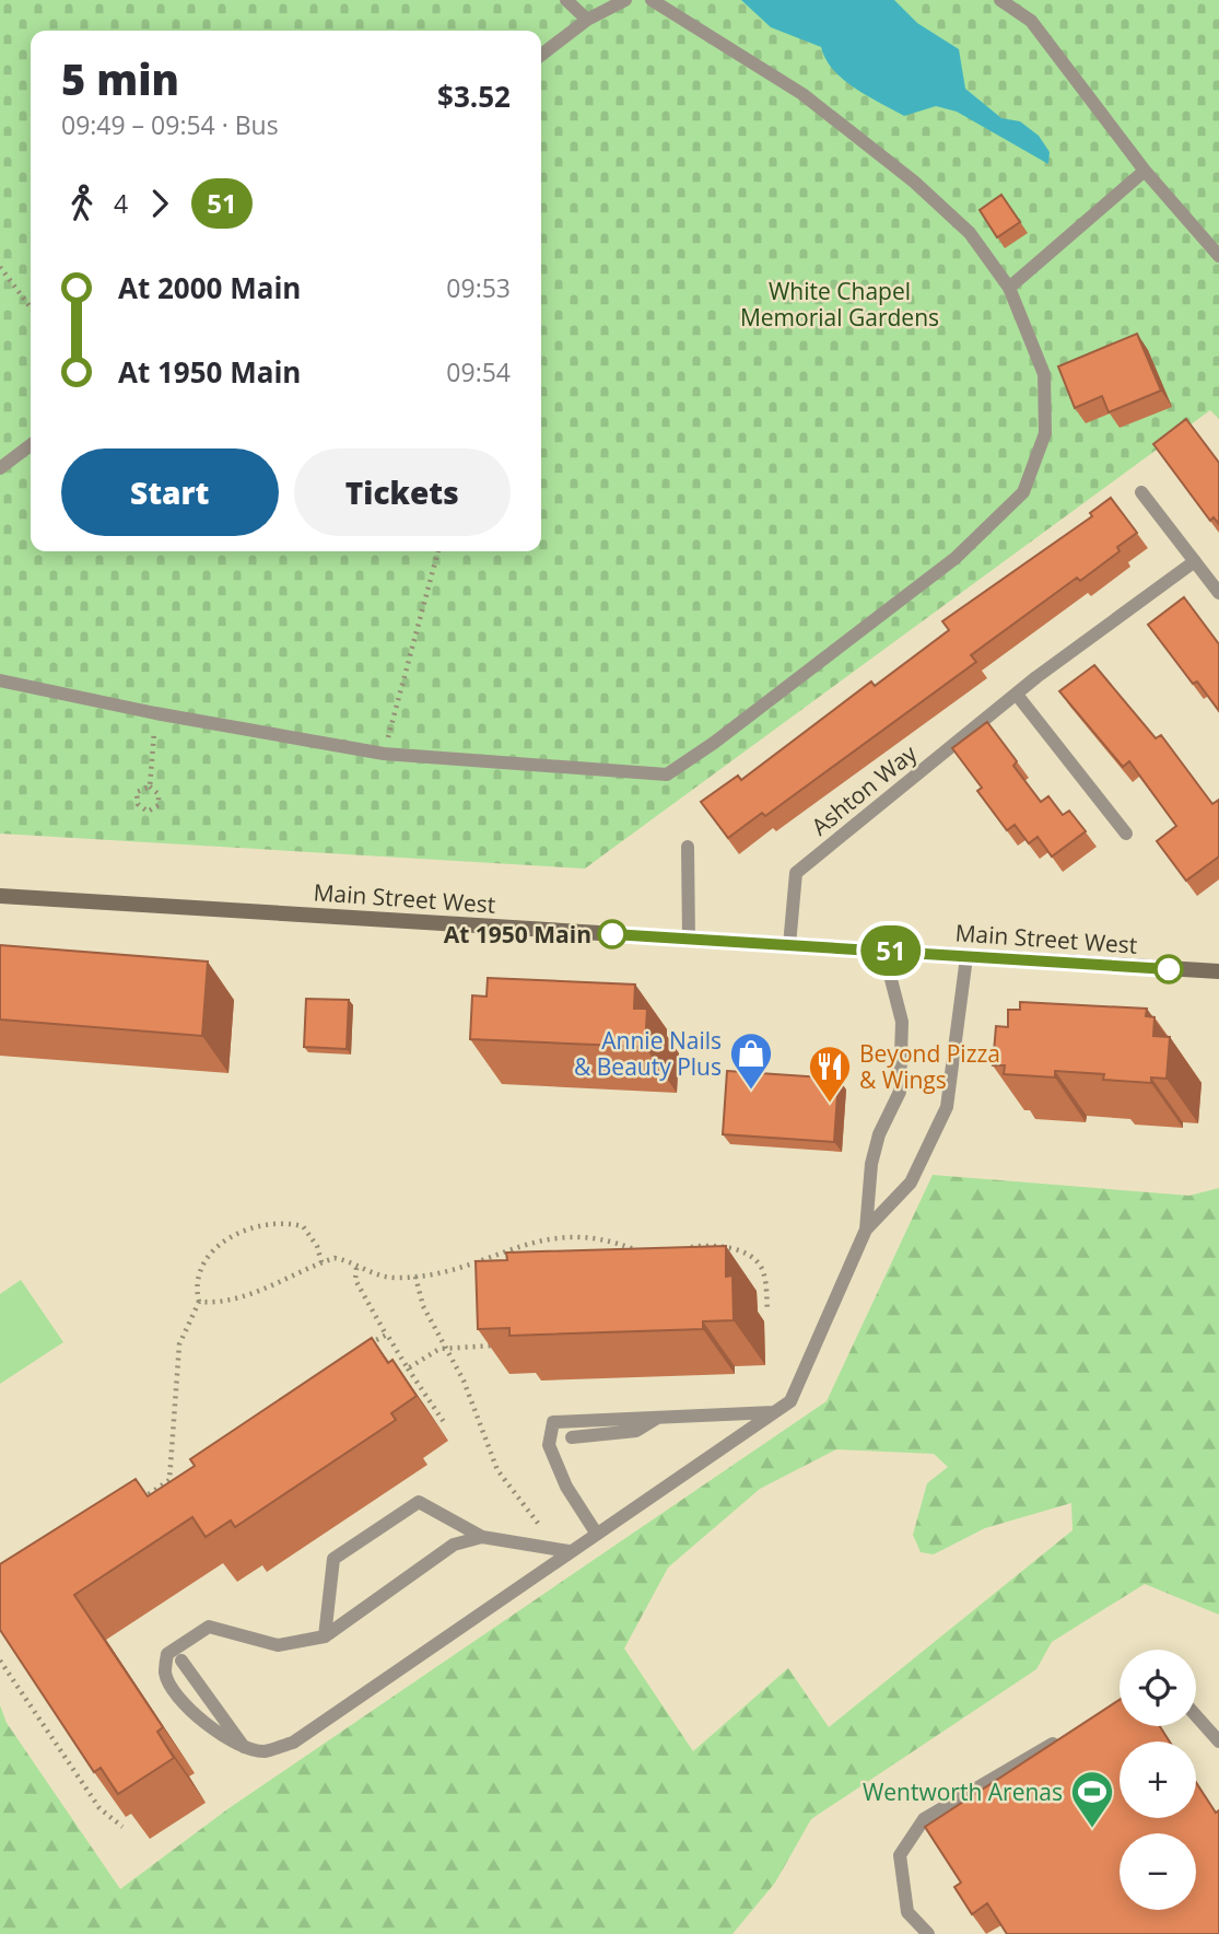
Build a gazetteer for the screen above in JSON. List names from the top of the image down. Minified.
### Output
{"streets":{"main road":["Main Street West"],"lane":["Ashton Way"]},"crossings":[["Ashton Way","Main Street West"]],"parks":["White Chapel Memorial Gardens"],"places":{"other":["At 1950 Main"],"shop":["Annie Nails & Beauty Plus"],"restaurant":["Beyond Pizza & Wings"],"sports":["Wentworth Arenas"]},"lines":["bus line 51"],"page":{"on_map":"51","heading":["5 min","09:49 – 09:54 · Bus","$3.52"],"legs":["4","51"],"list":[{"name":"At 2000 Main","value":"09:53"},{"name":"At 1950 Main","value":"09:54"}],"buttons":["Start","Tickets"],"map_buttons":["+","−"]}}
